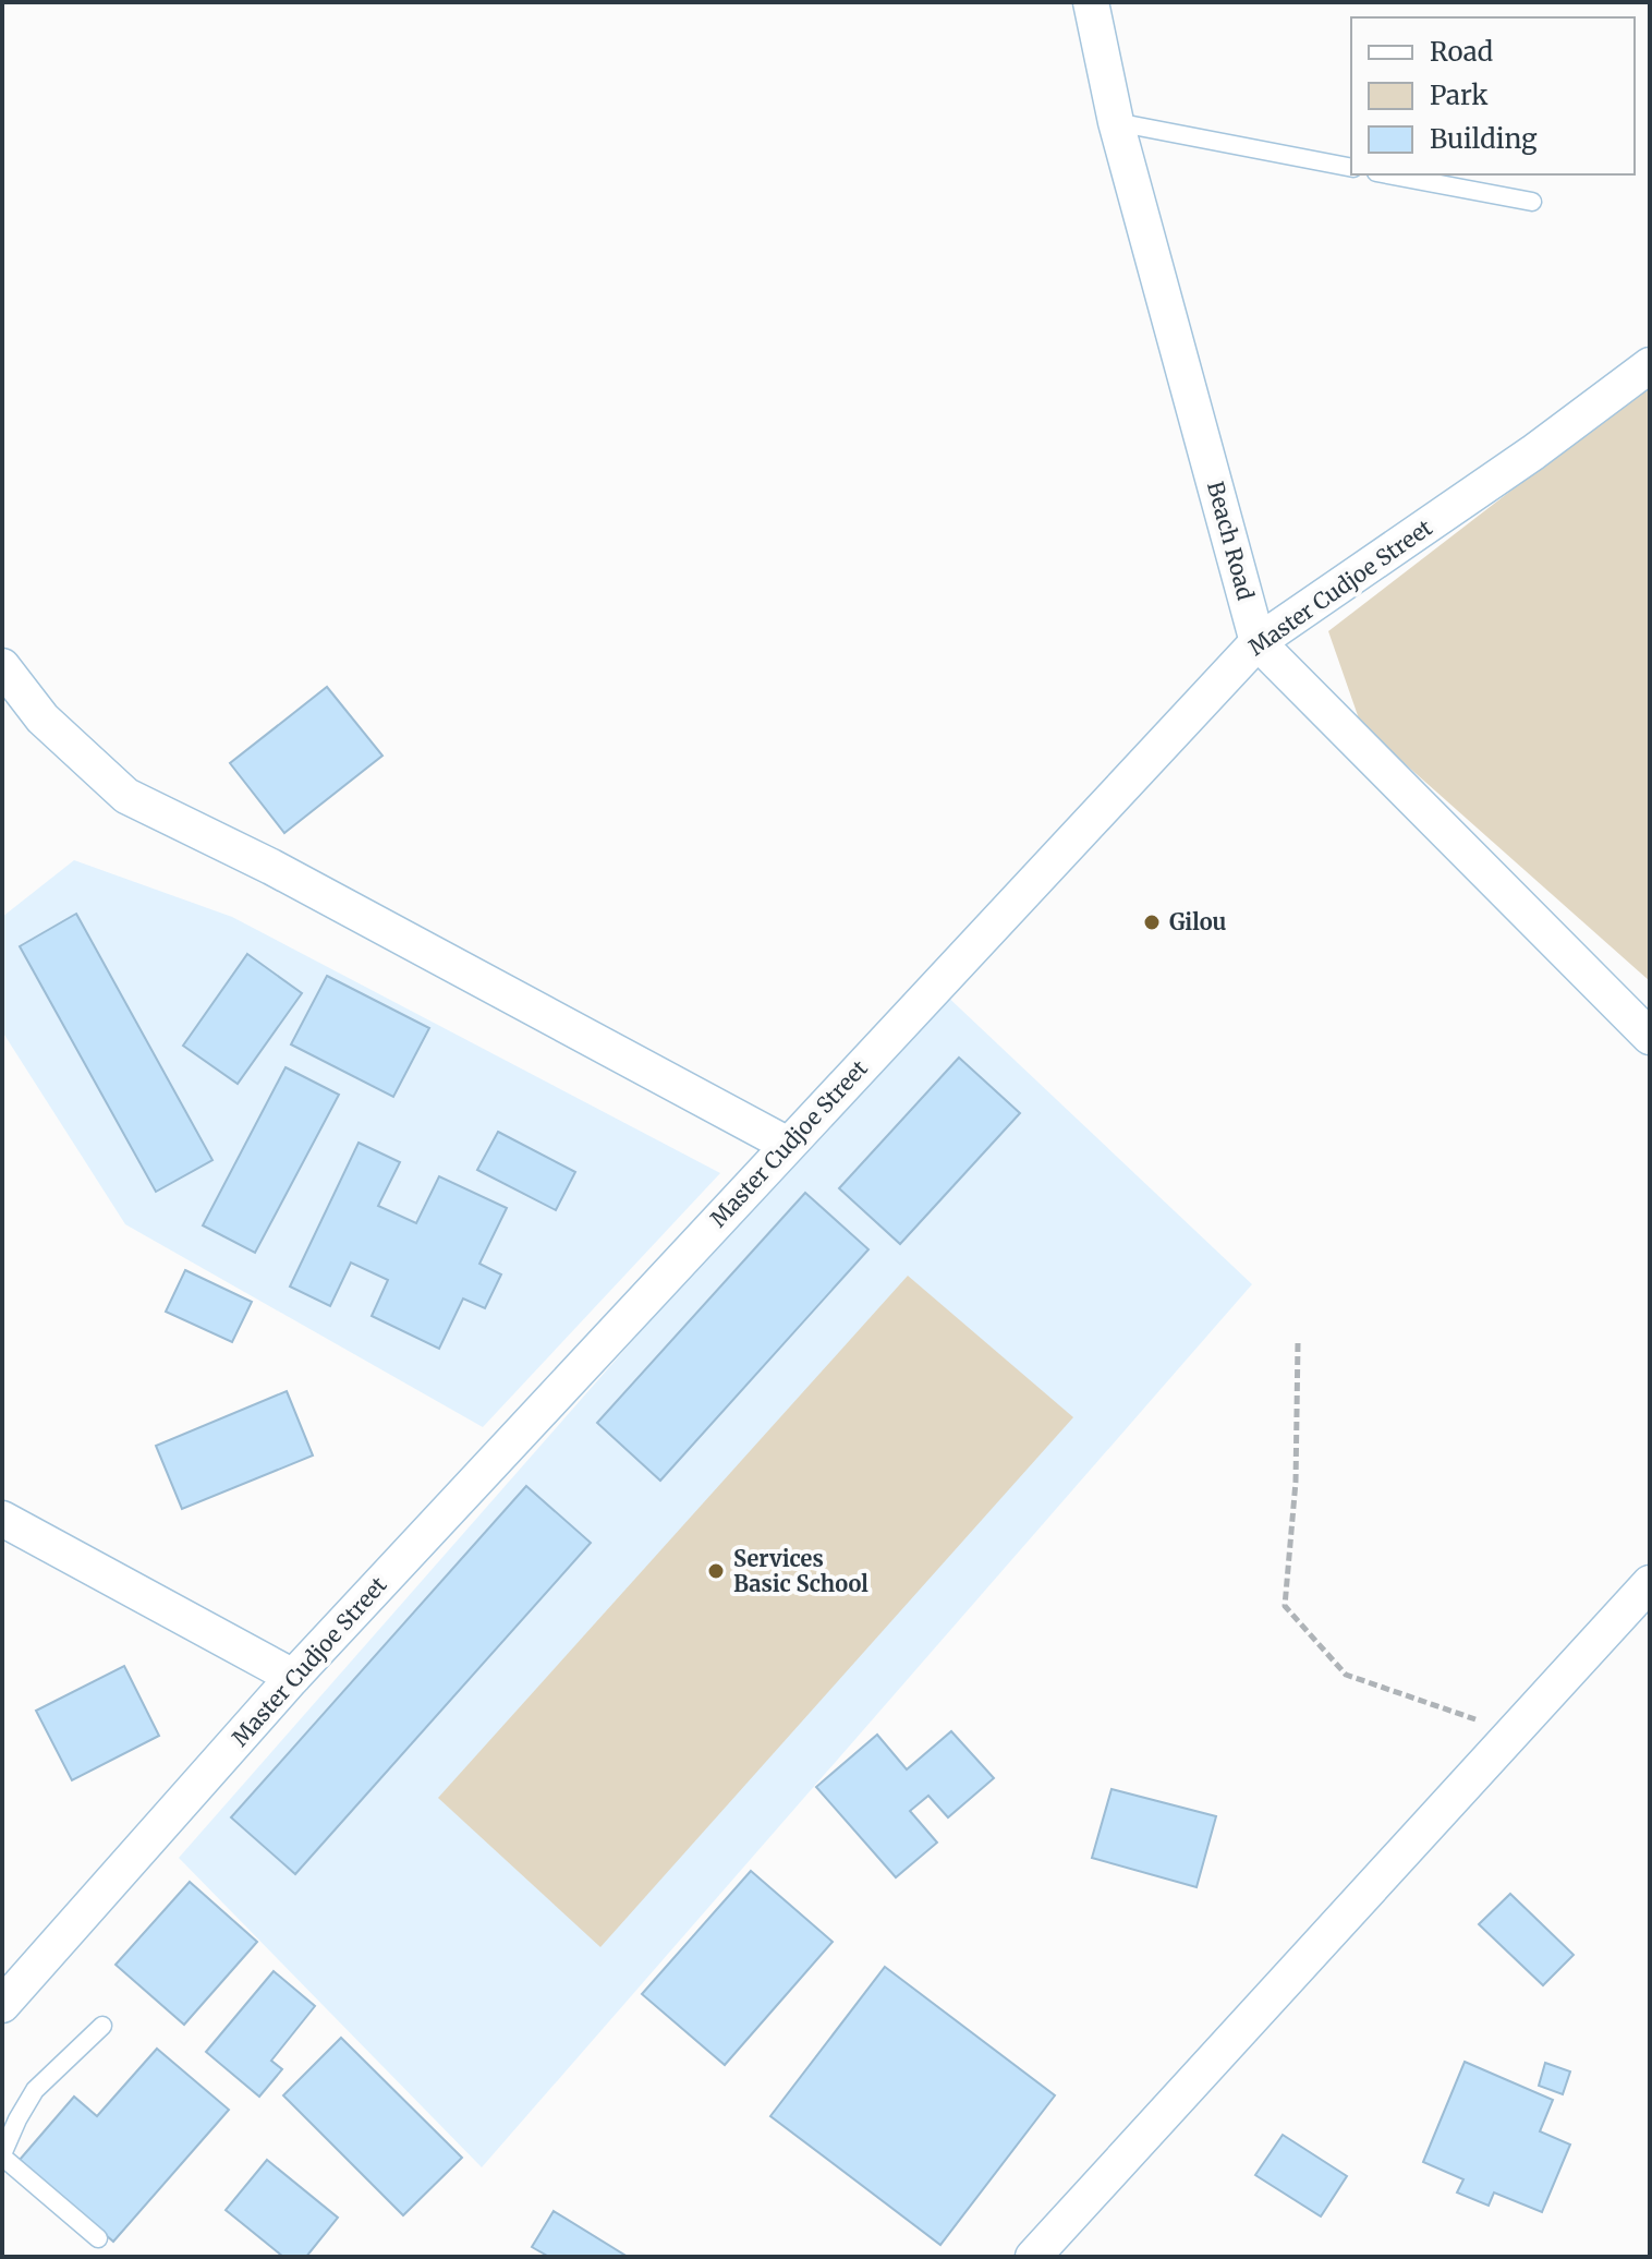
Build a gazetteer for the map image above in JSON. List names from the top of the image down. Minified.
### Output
{"streets":{"street":["Beach Road","Master Cudjoe Street"]},"crossings":[["Beach Road","Master Cudjoe Street"]],"places":["Gilou","Services Basic School"],"legend":["Road","Park","Building"]}
